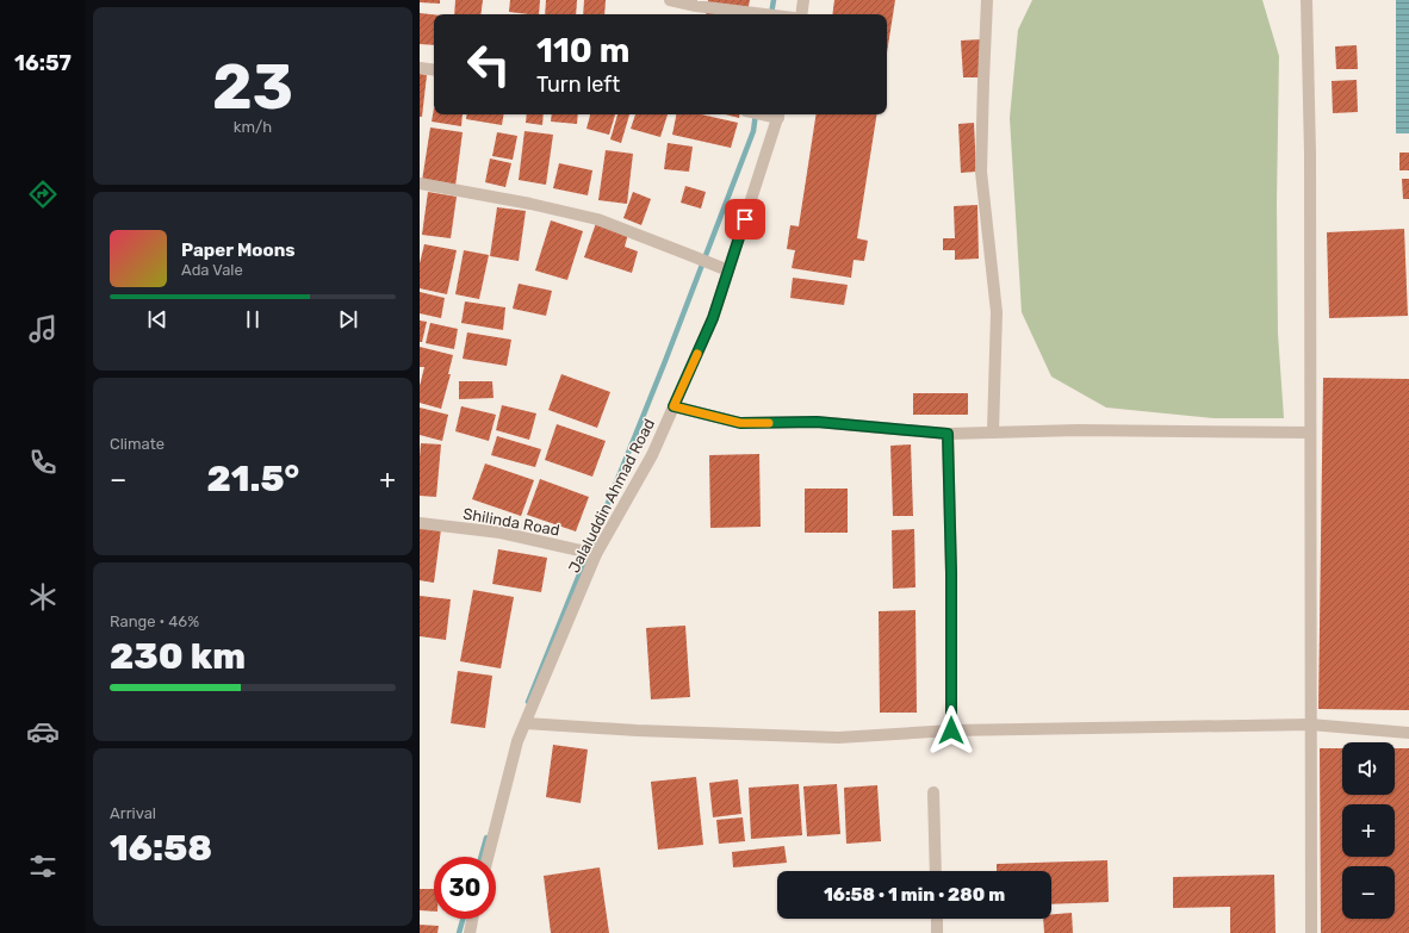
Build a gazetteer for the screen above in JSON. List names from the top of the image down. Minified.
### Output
{"streets":{"street":["Jalaluddin Ahmad Road","Shilinda Road"]},"crossings":[["Jalaluddin Ahmad Road","Shilinda Road"]],"page":{"tabs":"16:57","tile":[["23","km/h"],"Climate",["Range · 46%","230 km"],["Arrival","16:58"]],"turn":["110 m","Turn left"],"song":["Paper Moons","Ada Vale"],"heat":["−","21.5°","+"],"map_buttons":["+","−"],"limit":"30","trip":"16:58 · 1 min · 280 m"}}
